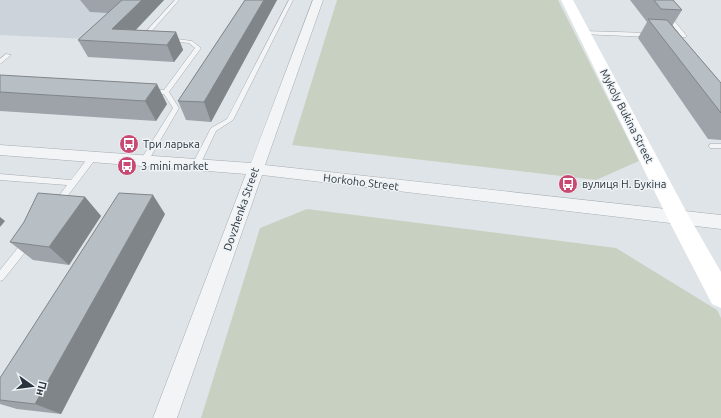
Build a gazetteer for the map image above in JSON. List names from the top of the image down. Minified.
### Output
{"streets":{"street":["Mykoly Bukina Street","Horkoho Street","Dovzhenka Street"]},"crossings":[["Mykoly Bukina Street","Horkoho Street"],["Horkoho Street","Dovzhenka Street"]],"places":{"bus stop":["Три ларька","3 mini market","вулиця Н. Букіна"]},"north":"right"}
